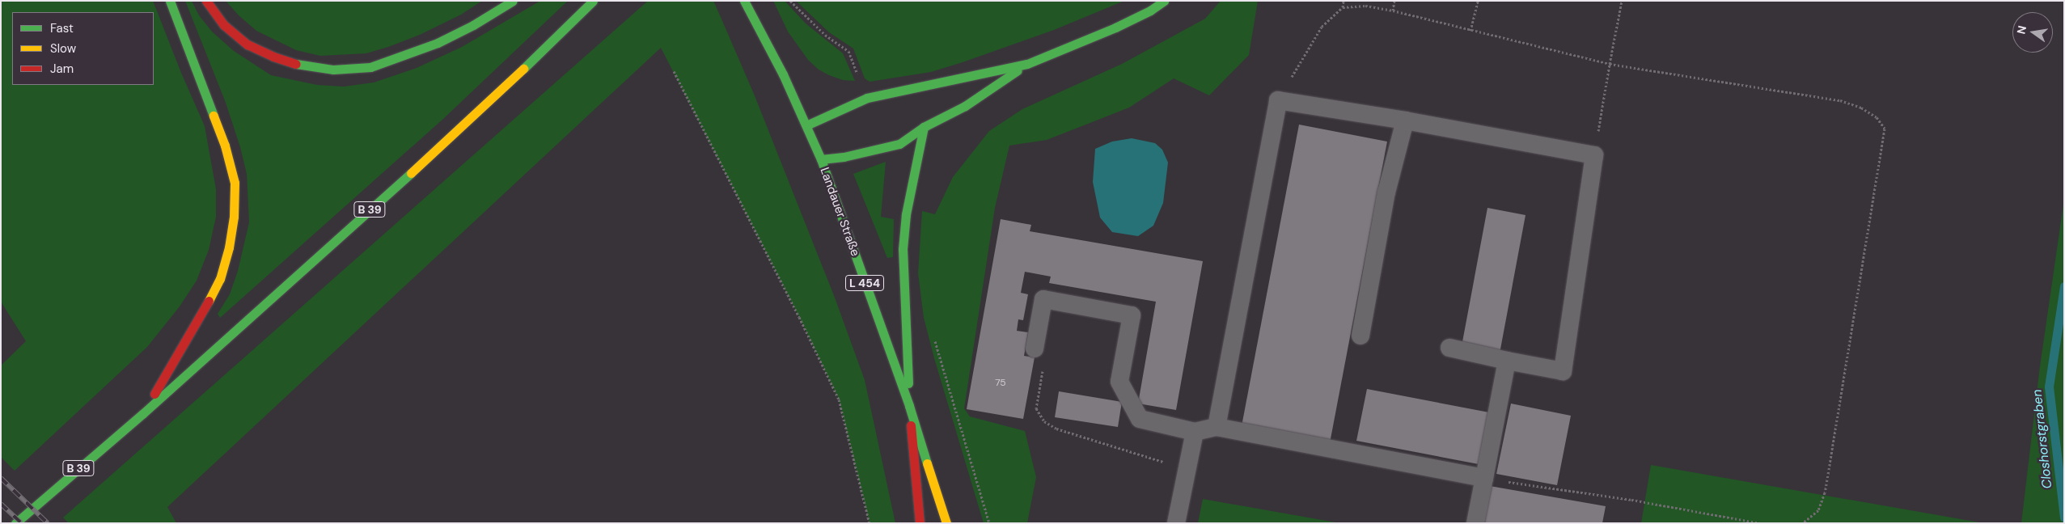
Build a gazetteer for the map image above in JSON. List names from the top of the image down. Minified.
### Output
{"streets":{"main road":["B 39","Landauer Straße","L 454"]},"water":["Closhorstgraben"],"house_numbers":["75"],"legend":["Fast","Slow","Jam"],"north":"left"}
